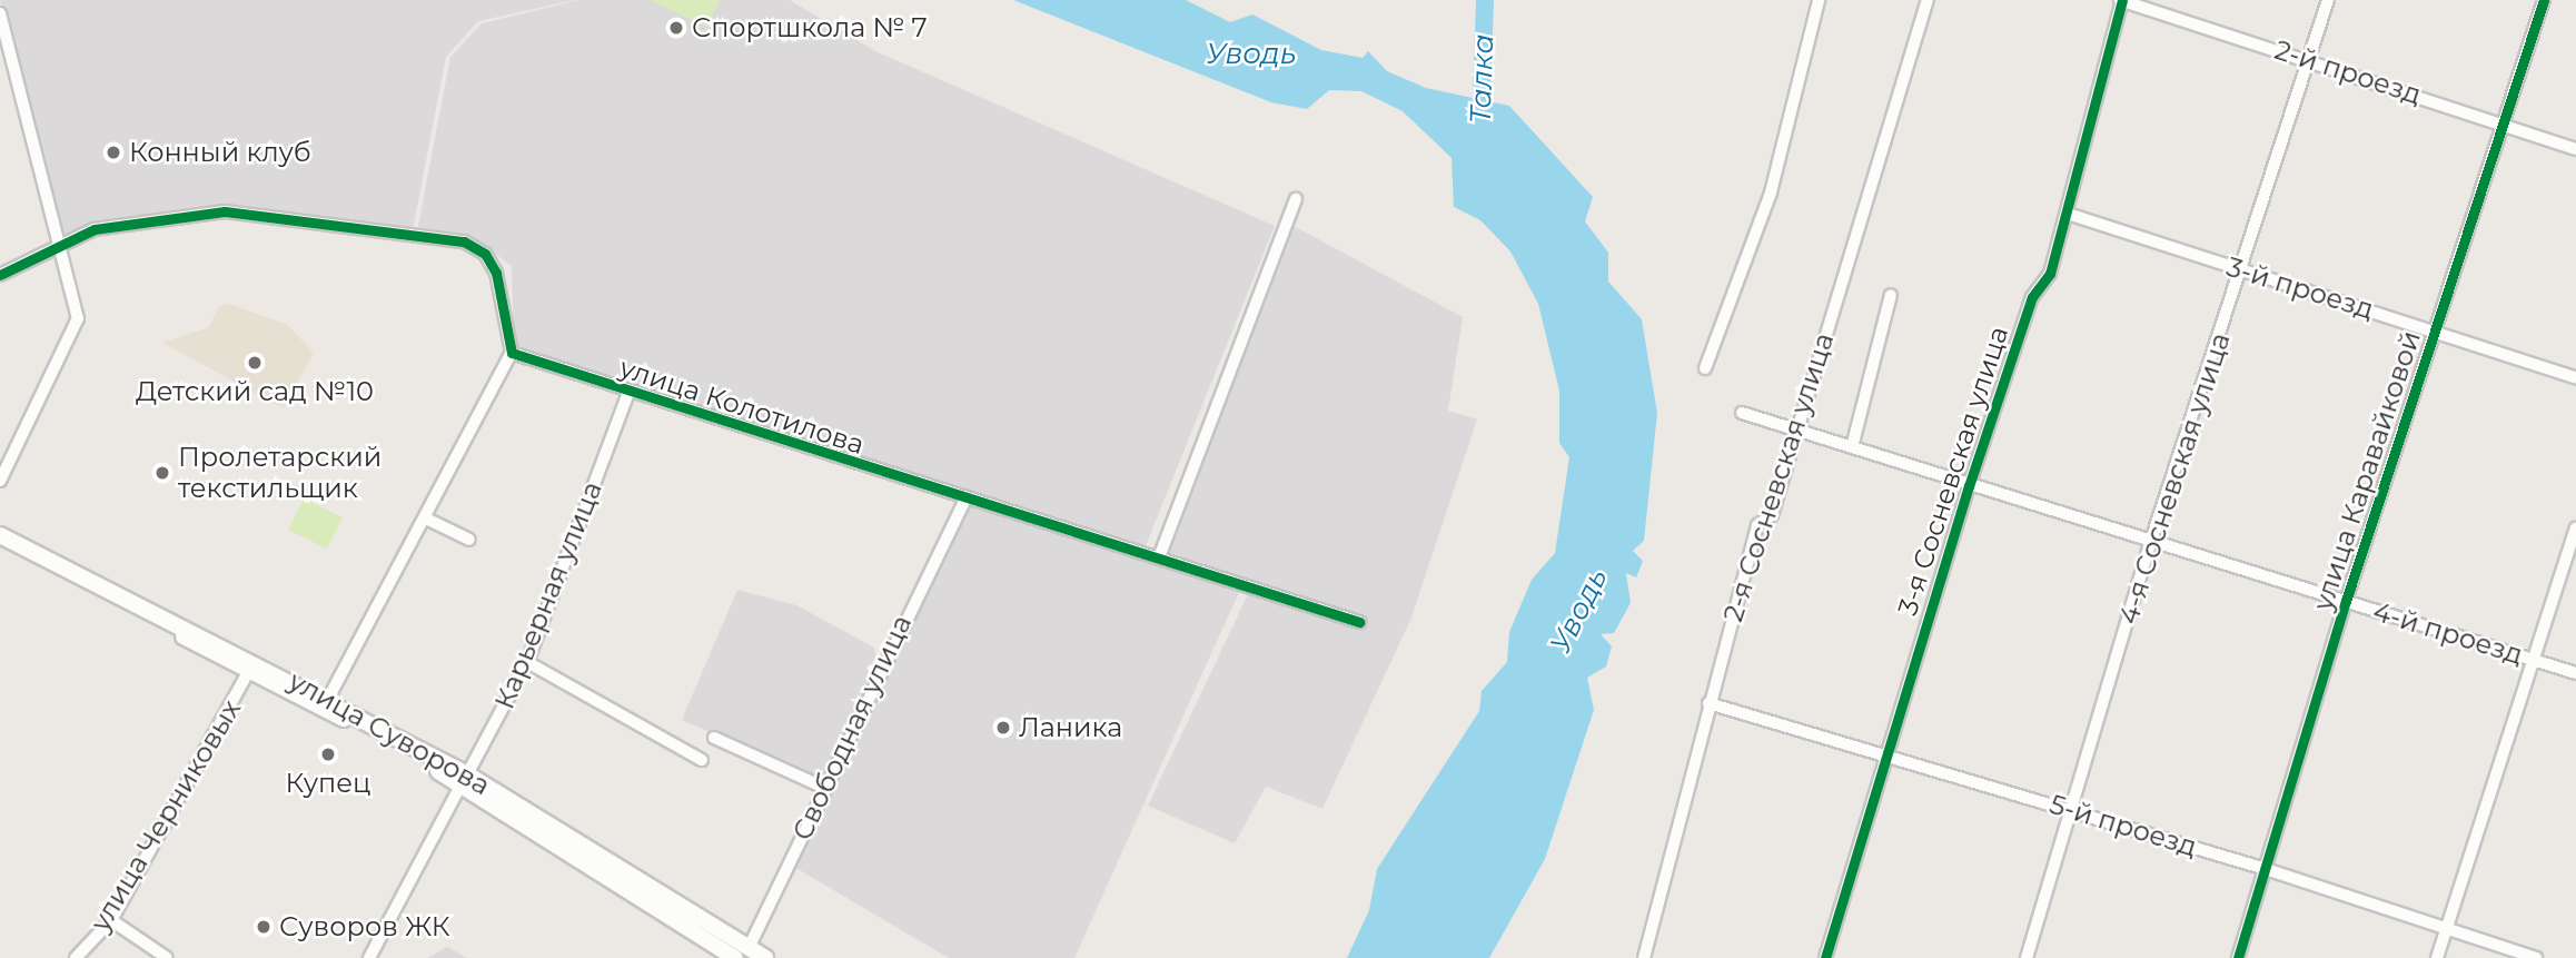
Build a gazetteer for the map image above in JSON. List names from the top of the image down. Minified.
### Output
{"streets":{"main road":["улица Суворова"],"street":["2-й проезд","3-й проезд","улица Колотилова","3-я Сосневская улица","улица Каравайковой","2-я Сосневская улица","4-я Сосневская улица","Карьерная улица","4-й проезд","Свободная улица","улица Черниковых","5-й проезд"]},"crossings":[["2-й проезд","3-я Сосневская улица"],["2-й проезд","улица Каравайковой"],["2-й проезд","4-я Сосневская улица"],["3-й проезд","3-я Сосневская улица"],["3-й проезд","улица Каравайковой"],["3-й проезд","4-я Сосневская улица"],["улица Колотилова","Карьерная улица"],["улица Колотилова","Свободная улица"],["3-я Сосневская улица","4-й проезд"],["3-я Сосневская улица","5-й проезд"],["улица Каравайковой","4-й проезд"],["улица Каравайковой","5-й проезд"],["2-я Сосневская улица","4-й проезд"],["2-я Сосневская улица","5-й проезд"],["4-я Сосневская улица","4-й проезд"],["4-я Сосневская улица","5-й проезд"],["Карьерная улица","улица Суворова"],["Свободная улица","улица Суворова"],["улица Суворова","улица Черниковых"]],"water":["Уводь","Талка"],"places":["Спортшкола № 7","Конный клуб","Детский сад №10","Пролетарский текстильщик","Ланика","Купец","Суворов ЖК"]}
